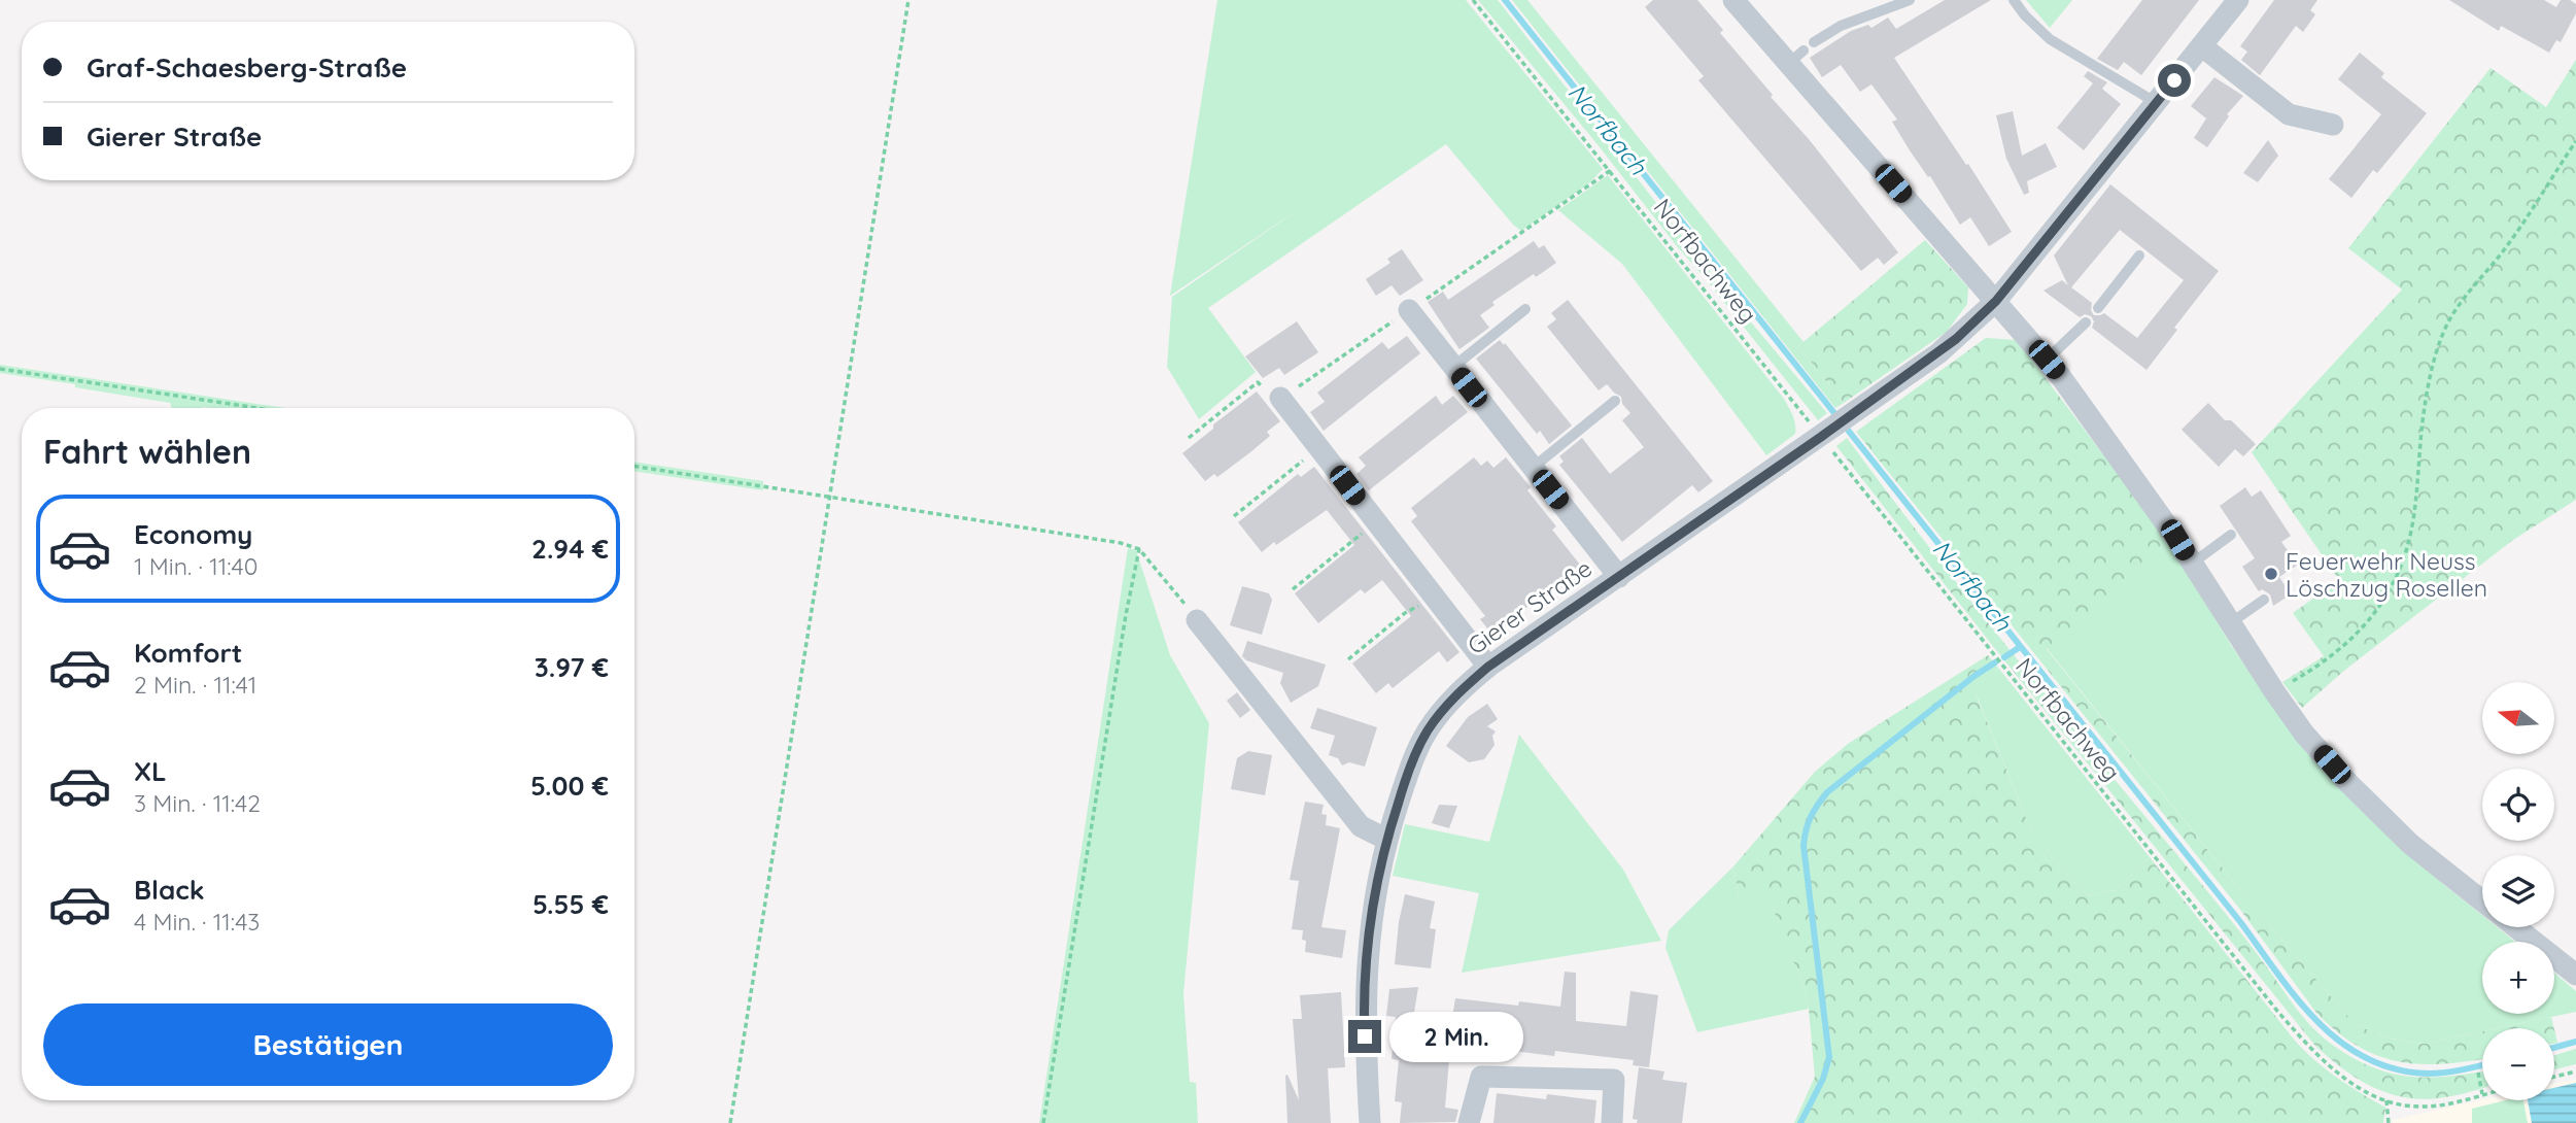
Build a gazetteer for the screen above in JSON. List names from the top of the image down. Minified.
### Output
{"streets":{"street":["Gierer Straße"],"path":["Norfbachweg"]},"crossings":[["Norfbachweg","Gierer Straße"]],"water":["Norfbach"],"places":["Feuerwehr Neuss Löschzug Rosellen"],"north":"left","page":{"banner":["Graf-Schaesberg-Straße","Gierer Straße"],"heading":"Fahrt wählen","list":[{"name":"Economy","note":"1 Min. · 11:40","value":"2.94 €"},{"name":"Komfort","note":"2 Min. · 11:41","value":"3.97 €"},{"name":"XL","note":"3 Min. · 11:42","value":"5.00 €"},{"name":"Black","note":"4 Min. · 11:43","value":"5.55 €"}],"map_buttons":["+","−"],"buttons":"Bestätigen","bubble":"2 Min."}}
